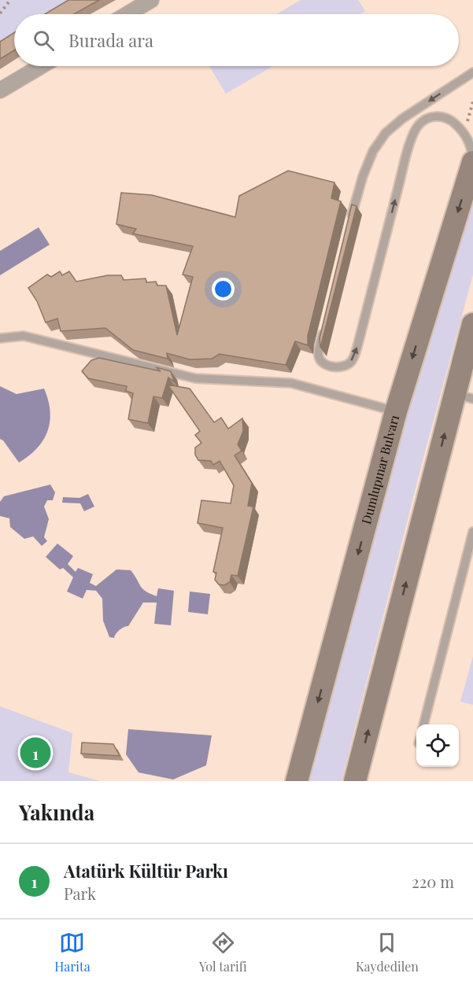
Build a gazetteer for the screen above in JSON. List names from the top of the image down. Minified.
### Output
{"streets":{"main road":["Dumlupınar Bulvarı"]},"page":{"search":"Burada ara","pins":"1","heading":"Yakında","list":[{"mark":"1","name":"Atatürk Kültür Parkı","note":"Park","value":"220 m"}],"nav":["Harita","Yol tarifi","Kaydedilen"]}}
